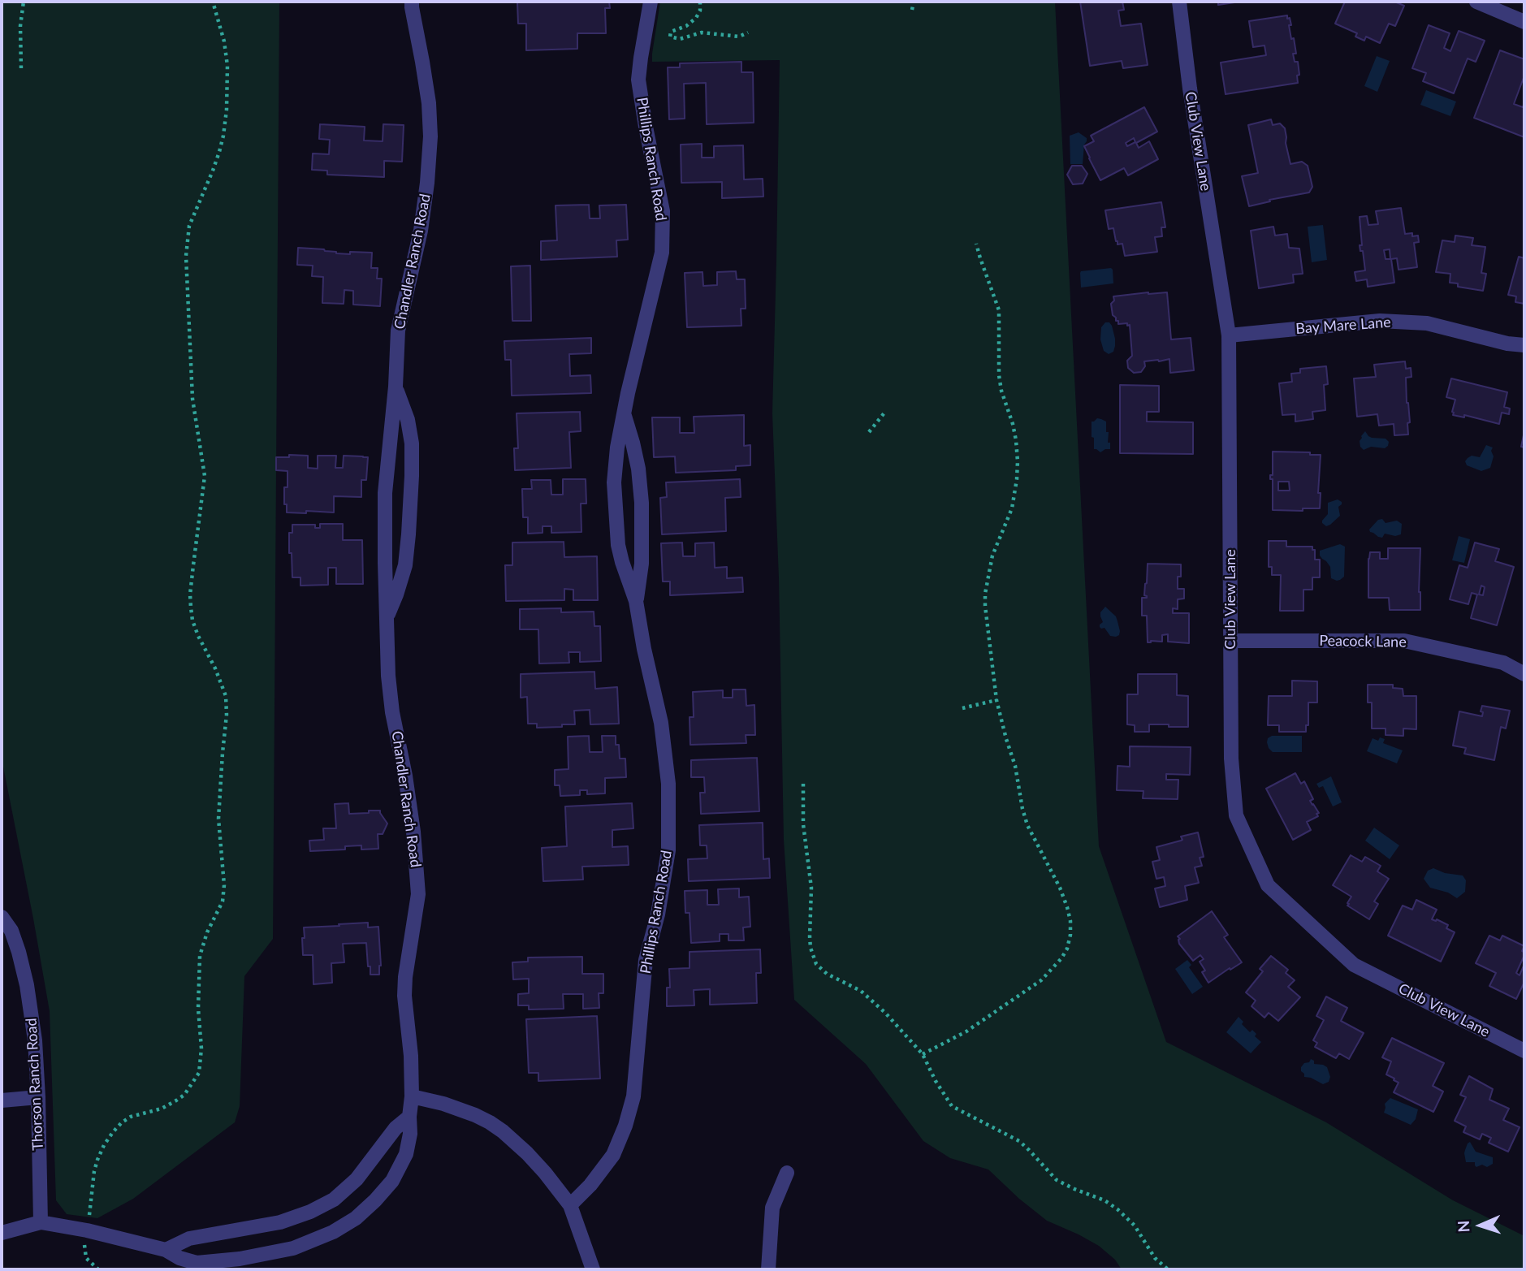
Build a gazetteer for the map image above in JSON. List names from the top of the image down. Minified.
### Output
{"streets":{"street":["Club View Lane","Phillips Ranch Road","Chandler Ranch Road","Bay Mare Lane","Peacock Lane","Thorson Ranch Road"]},"crossings":[["Club View Lane","Bay Mare Lane"],["Club View Lane","Peacock Lane"],["Chandler Ranch Road","Thorson Ranch Road"]],"north":"left"}
